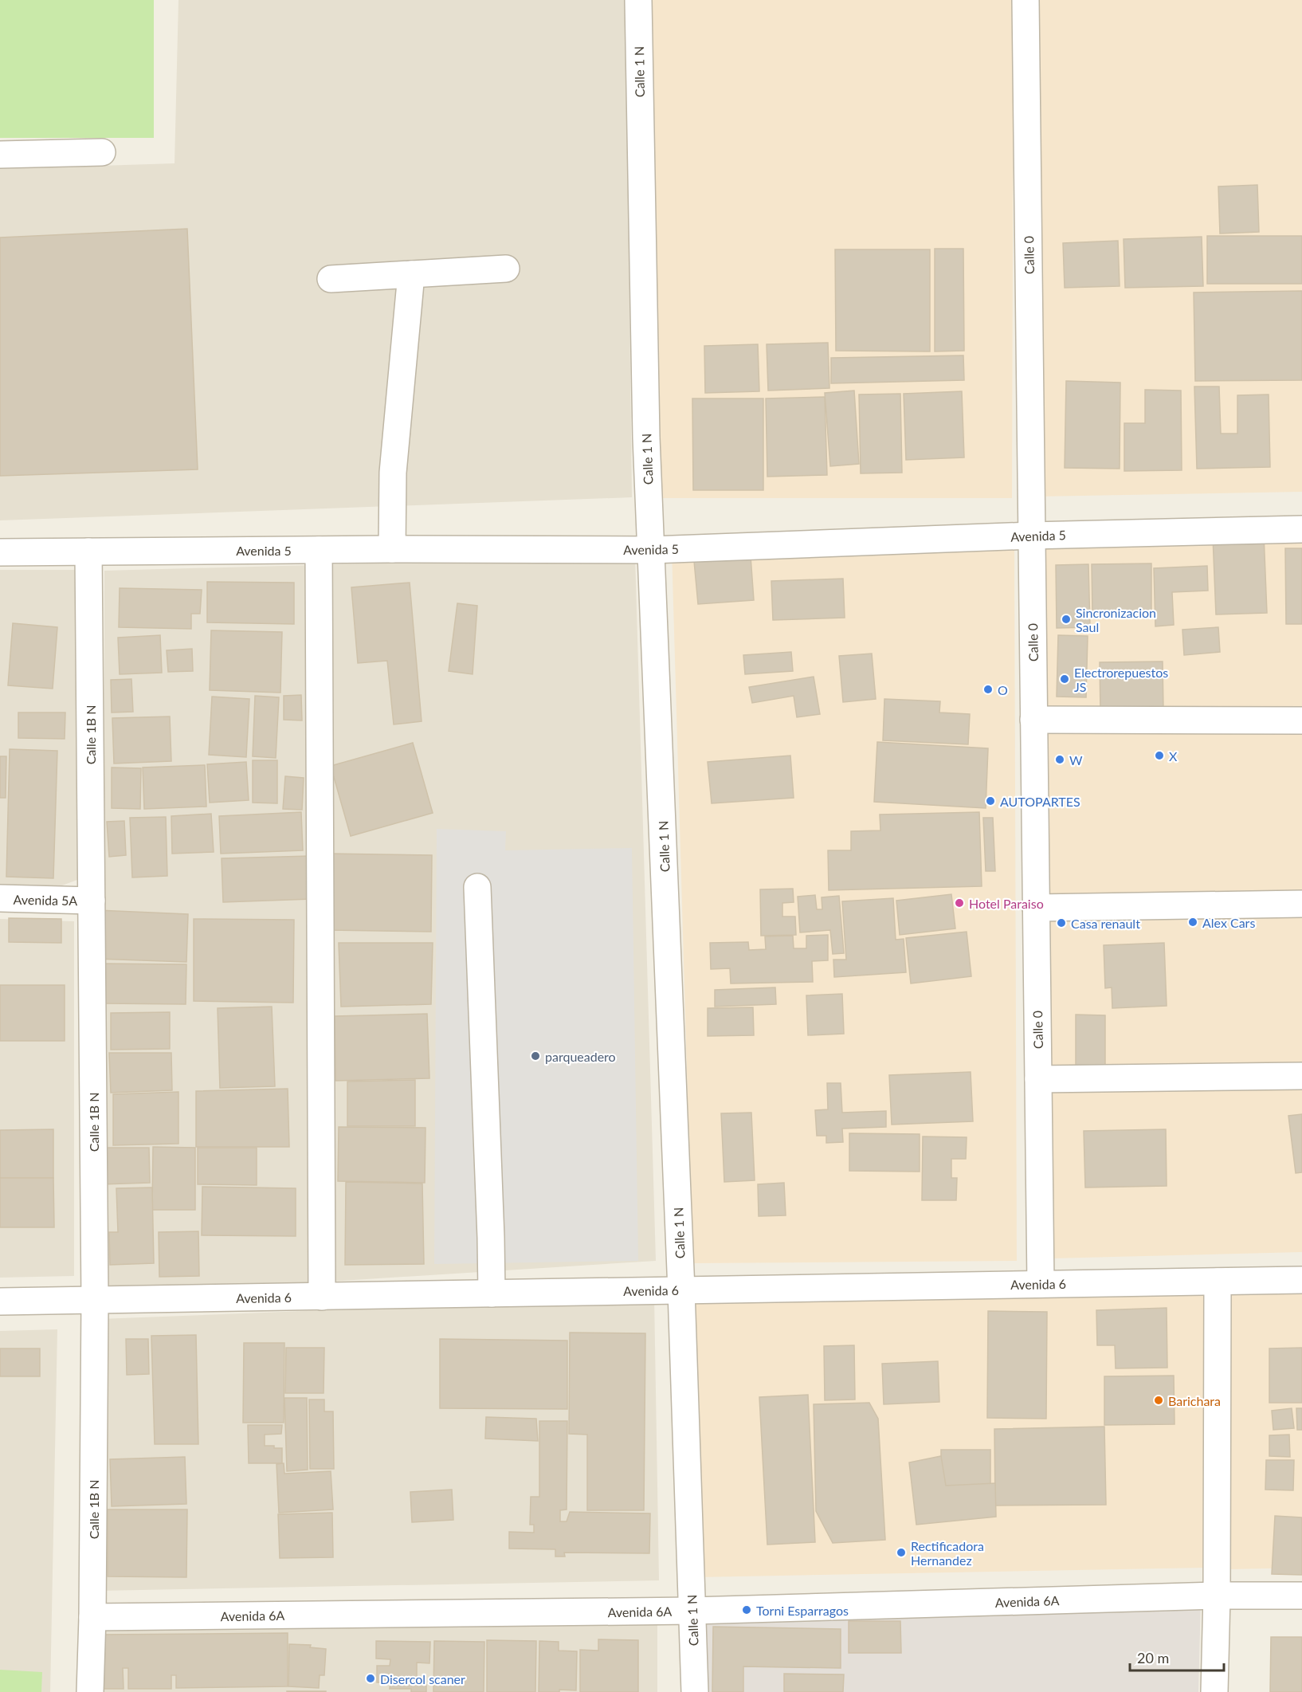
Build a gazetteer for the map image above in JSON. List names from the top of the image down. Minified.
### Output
{"streets":{"street":["Calle 1 N","Calle 0","Avenida 5","Calle 1B N","Avenida 5A","Avenida 6","Avenida 6A"]},"crossings":[["Calle 1 N","Avenida 5"],["Calle 1 N","Avenida 6"],["Calle 1 N","Avenida 6A"],["Calle 0","Avenida 5"],["Calle 0","Avenida 6"],["Avenida 5","Calle 1B N"],["Calle 1B N","Avenida 5A"],["Calle 1B N","Avenida 6"],["Calle 1B N","Avenida 6A"]],"places":["Sincronizacion Saul","Electrorepuestos JS","O","X","W","AUTOPARTES","Hotel Paraiso","Alex Cars","Casa renault","parqueadero","Barichara","Rectificadora Hernandez","Torni Esparragos","Disercol scaner"],"scale_bar":"20 m"}
